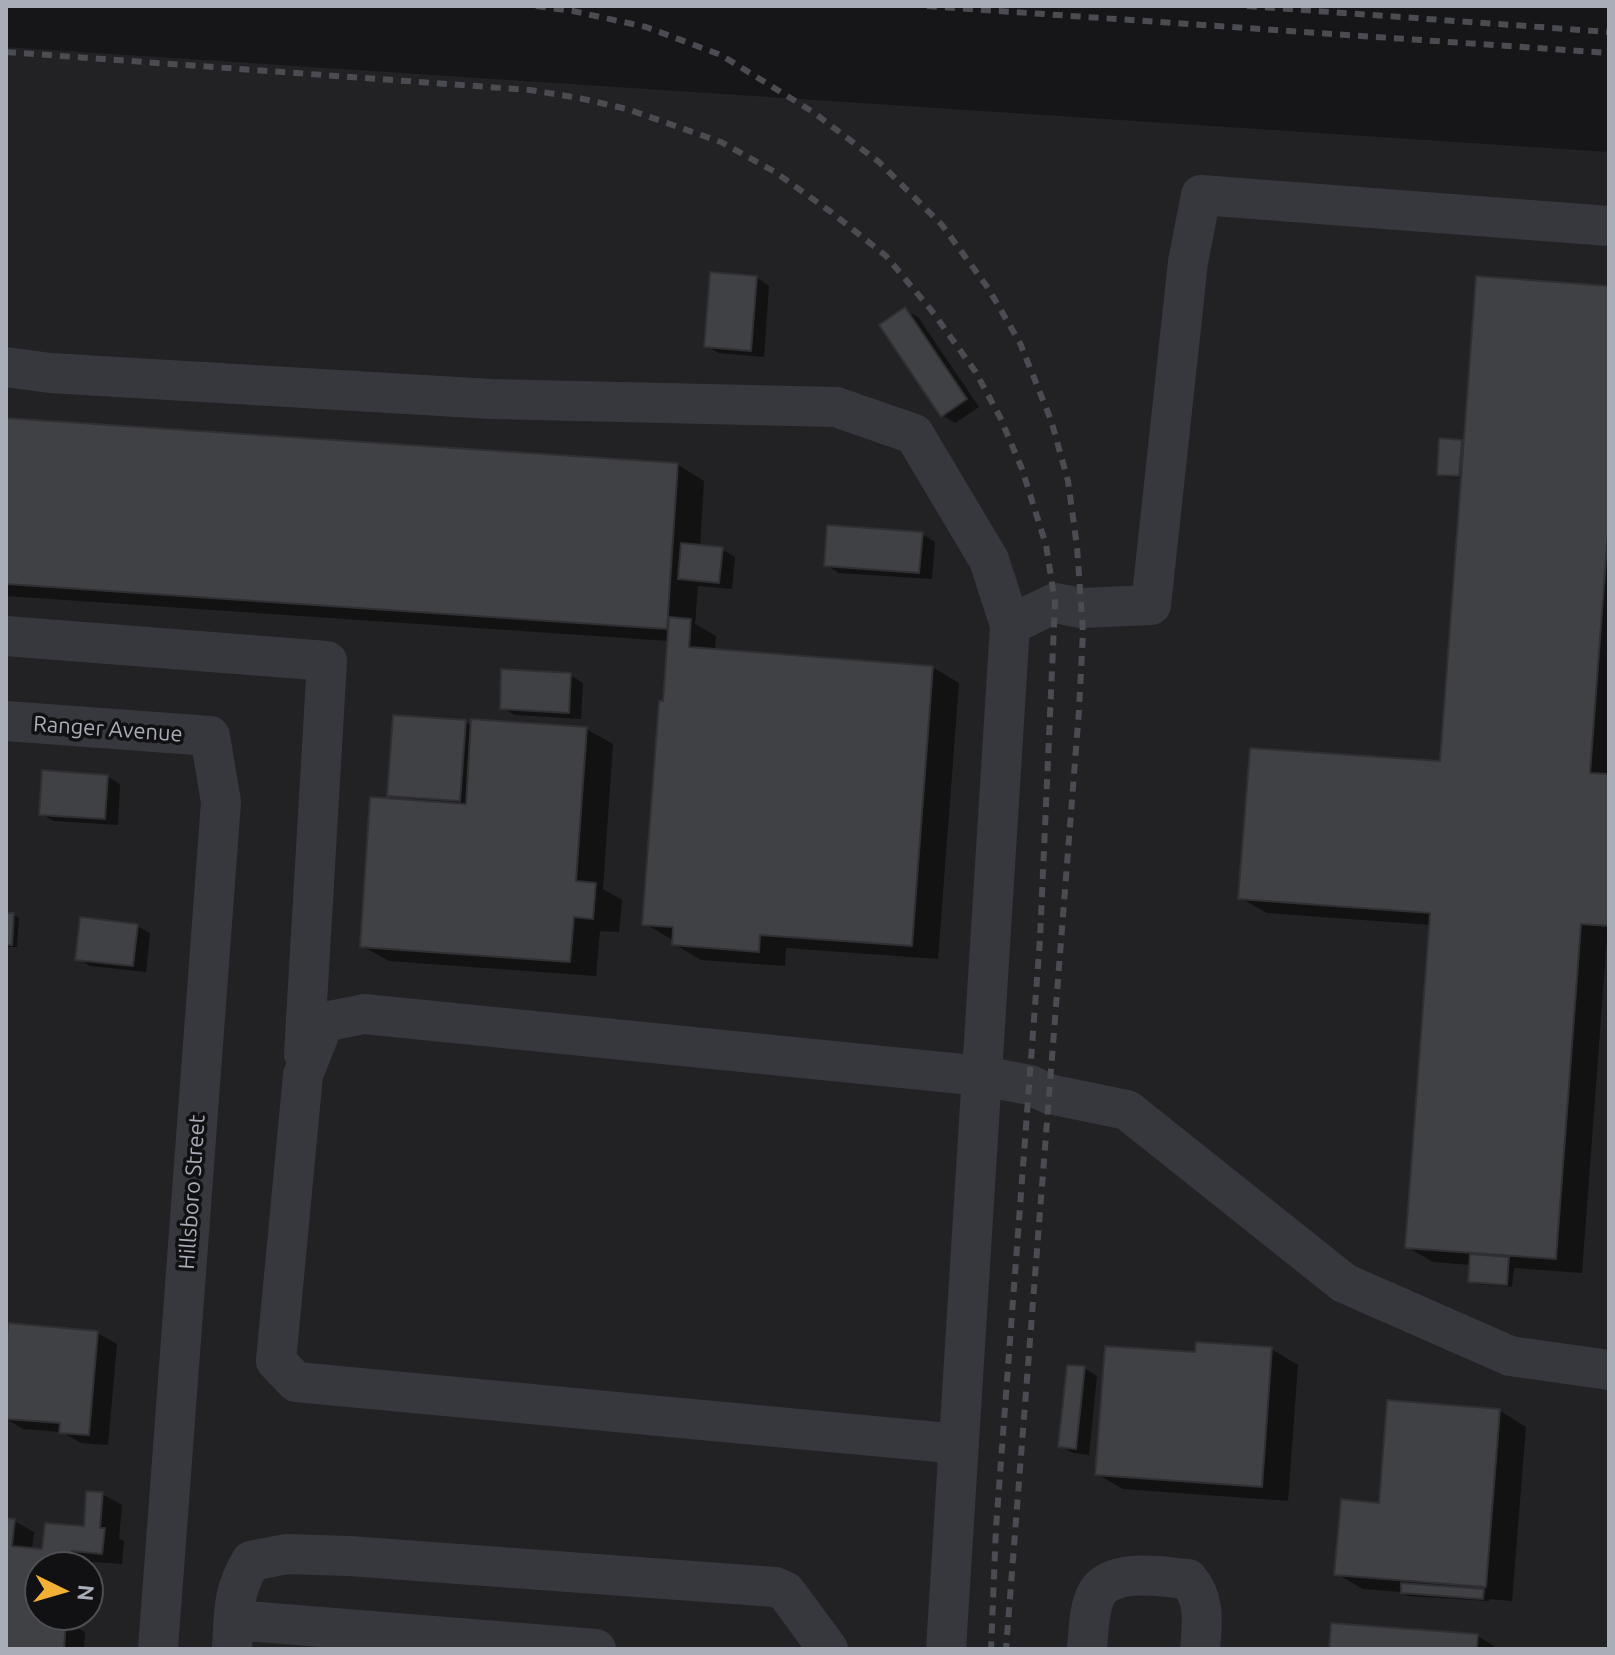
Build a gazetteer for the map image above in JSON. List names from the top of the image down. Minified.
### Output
{"streets":{"street":["Ranger Avenue","Hillsboro Street"]},"crossings":[["Ranger Avenue","Hillsboro Street"]],"north":"right"}
